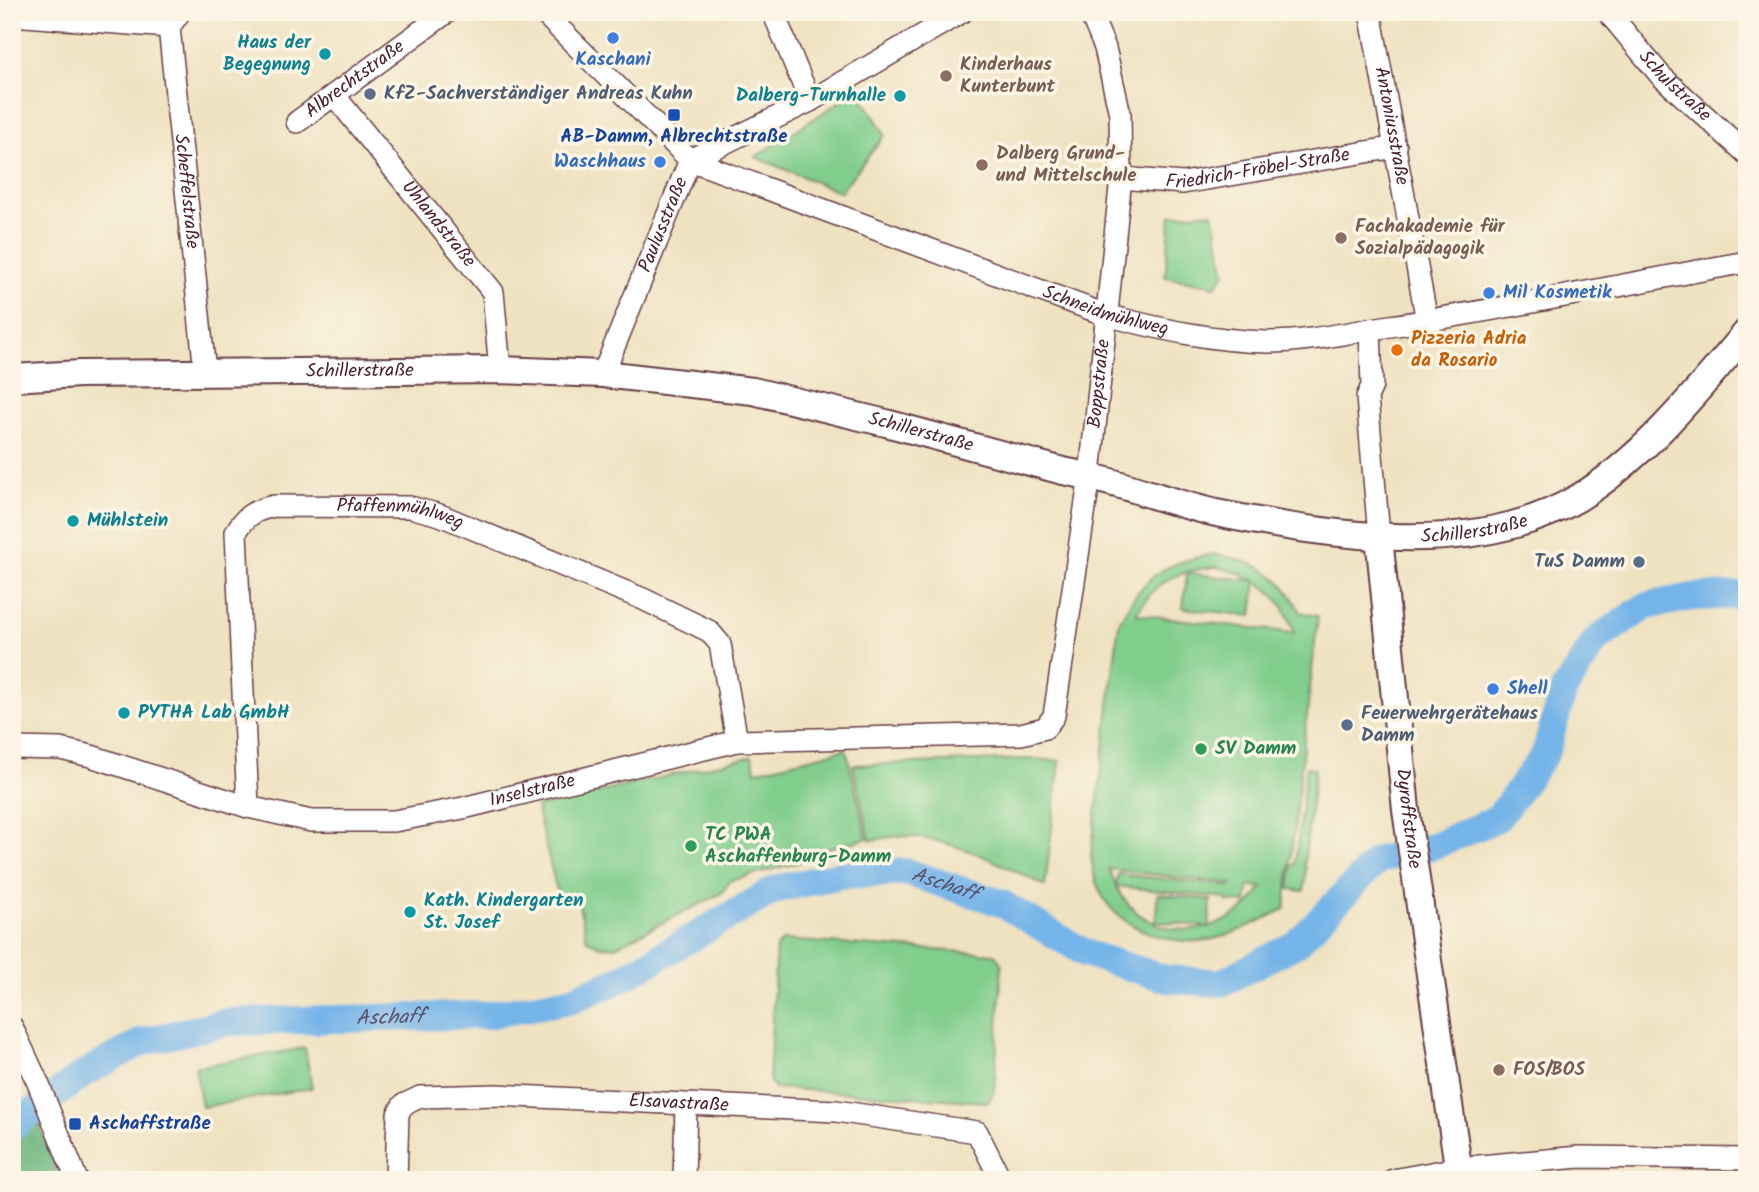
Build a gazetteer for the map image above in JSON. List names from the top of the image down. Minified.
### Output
{"streets":{"main road":["Schillerstraße","Dyroffstraße"],"street":["Albrechtstraße","Schulstraße","Antoniusstraße","Friedrich-Fröbel-Straße","Scheffelstraße","Uhlandstraße","Paulusstraße","Schneidmühlweg","Boppstraße","Pfaffenmühlweg","Inselstraße","Elsavastraße"]},"crossings":[["Albrechtstraße","Uhlandstraße"],["Antoniusstraße","Friedrich-Fröbel-Straße"],["Antoniusstraße","Schneidmühlweg"],["Friedrich-Fröbel-Straße","Boppstraße"],["Scheffelstraße","Schillerstraße"],["Uhlandstraße","Schillerstraße"],["Paulusstraße","Schneidmühlweg"],["Paulusstraße","Schillerstraße"],["Schneidmühlweg","Boppstraße"],["Schneidmühlweg","Dyroffstraße"],["Schillerstraße","Boppstraße"],["Schillerstraße","Dyroffstraße"],["Boppstraße","Inselstraße"],["Pfaffenmühlweg","Inselstraße"]],"water":["Aschaff"],"places":{"other":["Kaschani","Haus der Begegnung","Kinderhaus Kunterbunt","KfZ-Sachverständiger Andreas Kuhn","Dalberg-Turnhalle","Waschhaus","Dalberg Grund- und Mittelschule","Fachakademie für Sozialpädagogik","Mil Kosmetik","Pizzeria Adria da Rosario","Mühlstein","TuS Damm","Shell","PYTHA Lab GmbH","Feuerwehrgerätehaus Damm","SV Damm","TC PWA Aschaffenburg-Damm","Kath. Kindergarten St. Josef","FOS/BOS"],"transit":["AB-Damm, Albrechtstraße","Aschaffstraße"]}}
